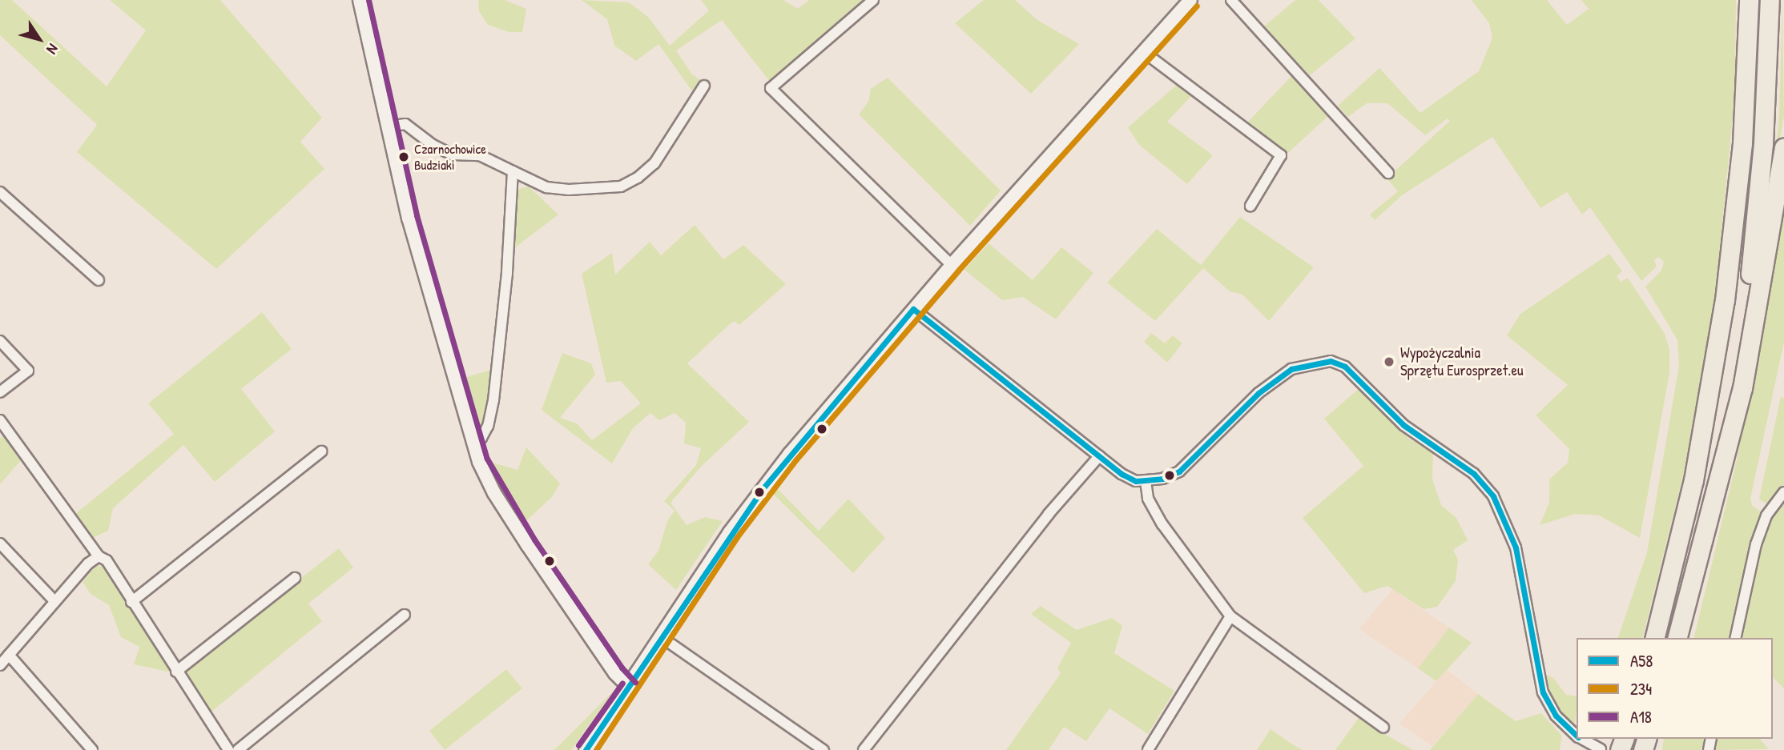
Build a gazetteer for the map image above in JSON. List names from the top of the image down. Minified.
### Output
{"places":["Czarnochowice Budziaki","Wypożyczalnia Sprzętu Eurosprzet.eu"],"lines":["transit line A18","transit line 234","transit line A58"],"legend":["A58","234","A18"],"north":"bottom right"}
